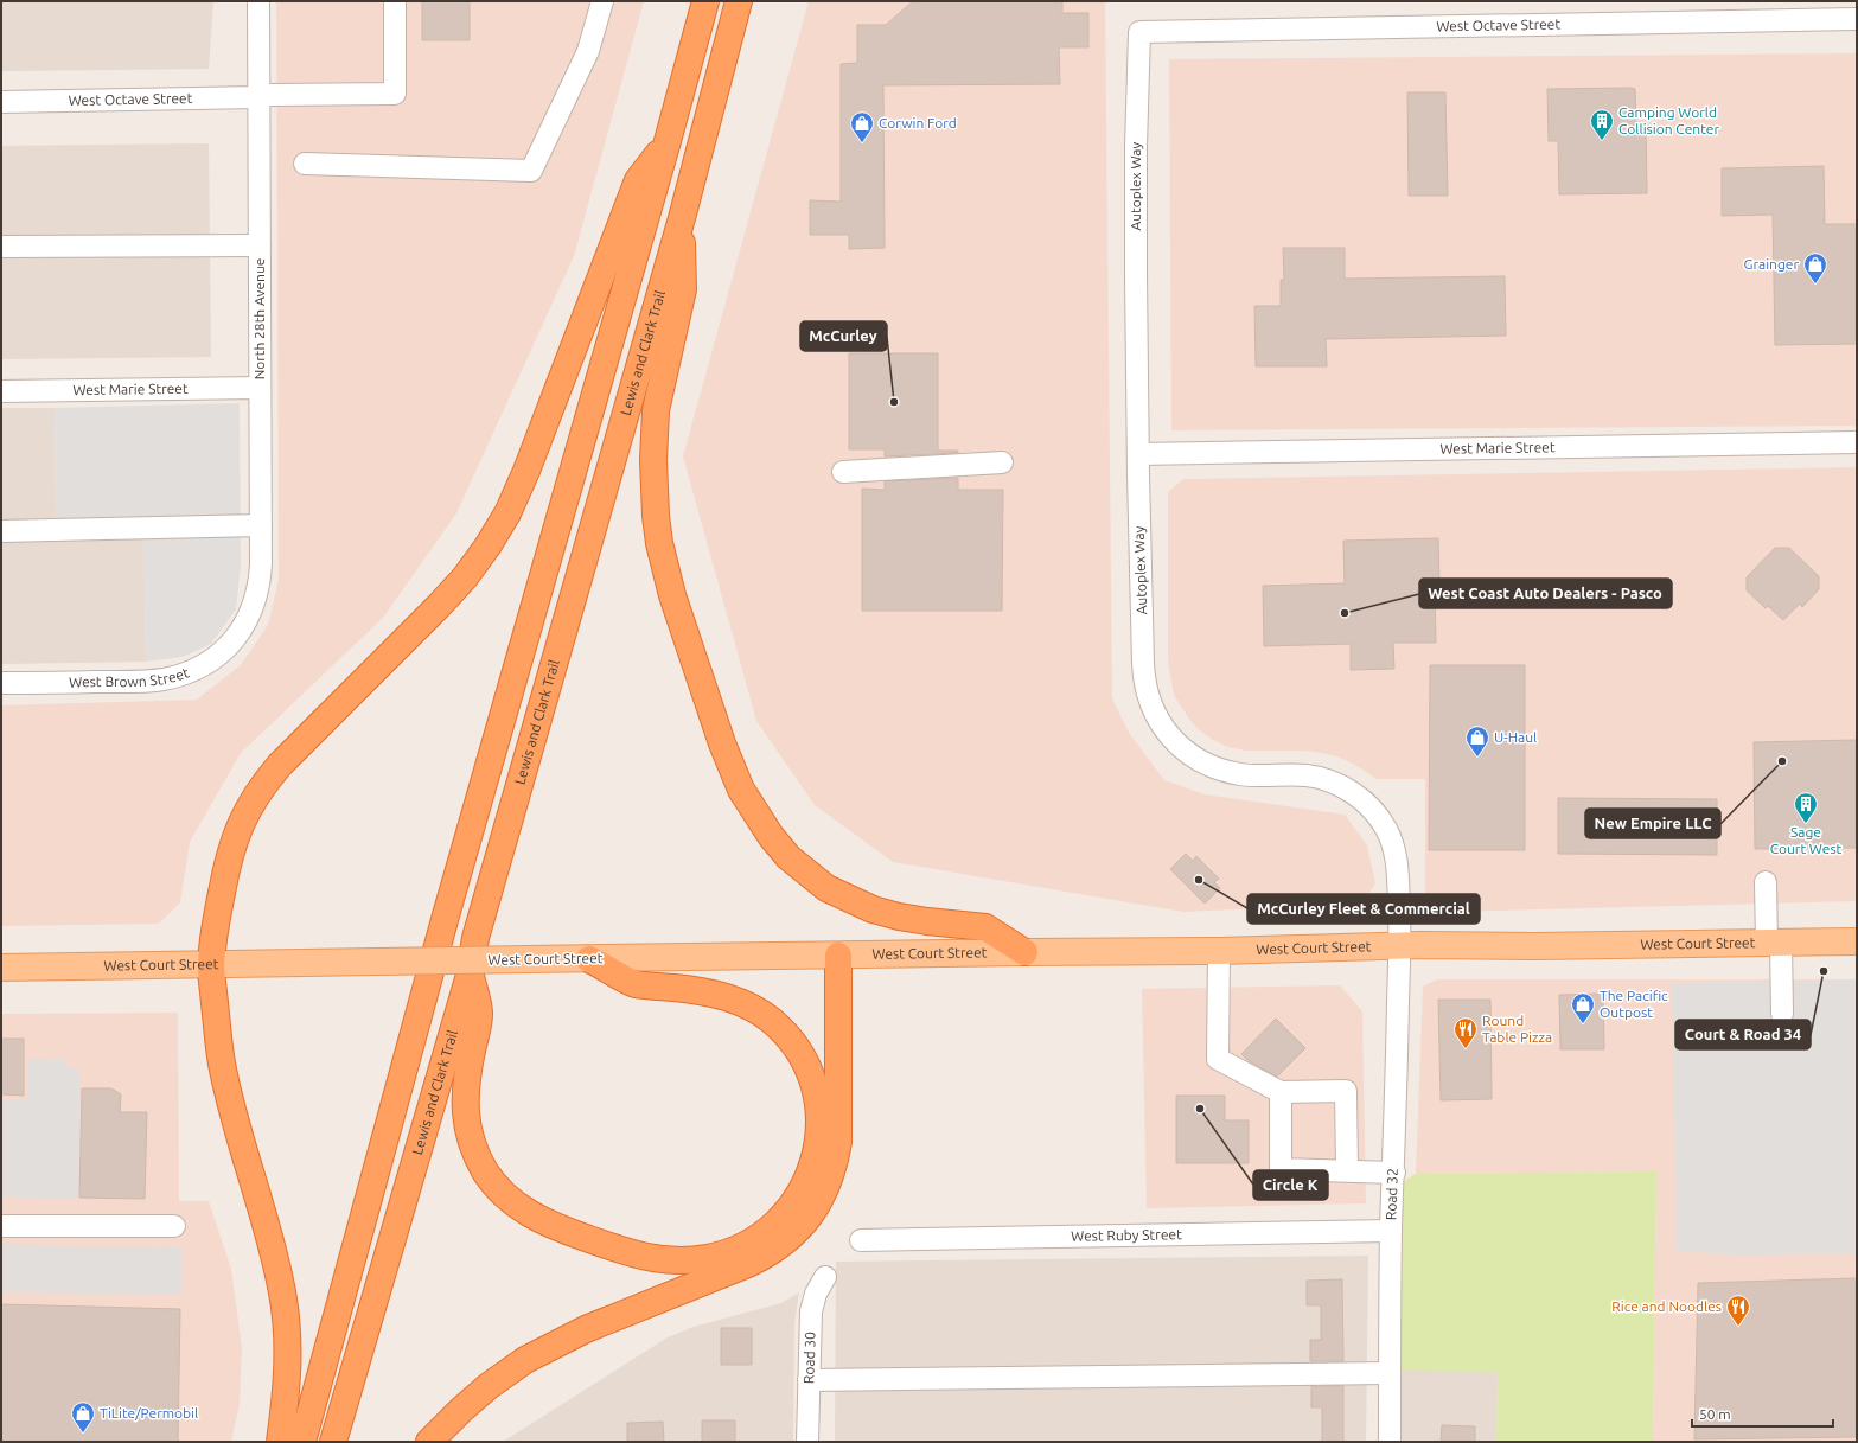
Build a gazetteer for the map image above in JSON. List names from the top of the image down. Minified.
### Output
{"streets":{"highway":["Lewis and Clark Trail"],"main road":["West Court Street"],"street":["West Octave Street","Autoplex Way","North 28th Avenue","West Marie Street","West Brown Street","Road 32","West Ruby Street","Road 30"]},"crossings":[["West Octave Street","Autoplex Way"],["West Octave Street","North 28th Avenue"],["Autoplex Way","West Marie Street"],["Autoplex Way","West Court Street"],["Autoplex Way","Road 32"],["North 28th Avenue","West Marie Street"],["North 28th Avenue","West Brown Street"],["West Court Street","Road 32"],["Road 32","West Ruby Street"]],"places":{"building":["Camping World Collision Center","Sage Court West"],"shop":["Corwin Ford","Grainger","U-Haul","The Pacific Outpost","TiLite/Permobil"],"other":["McCurley","West Coast Auto Dealers - Pasco","New Empire LLC","McCurley Fleet & Commercial","Court & Road 34","Circle K"],"restaurant":["Round Table Pizza","Rice and Noodles"]},"scale_bar":"50 m"}
